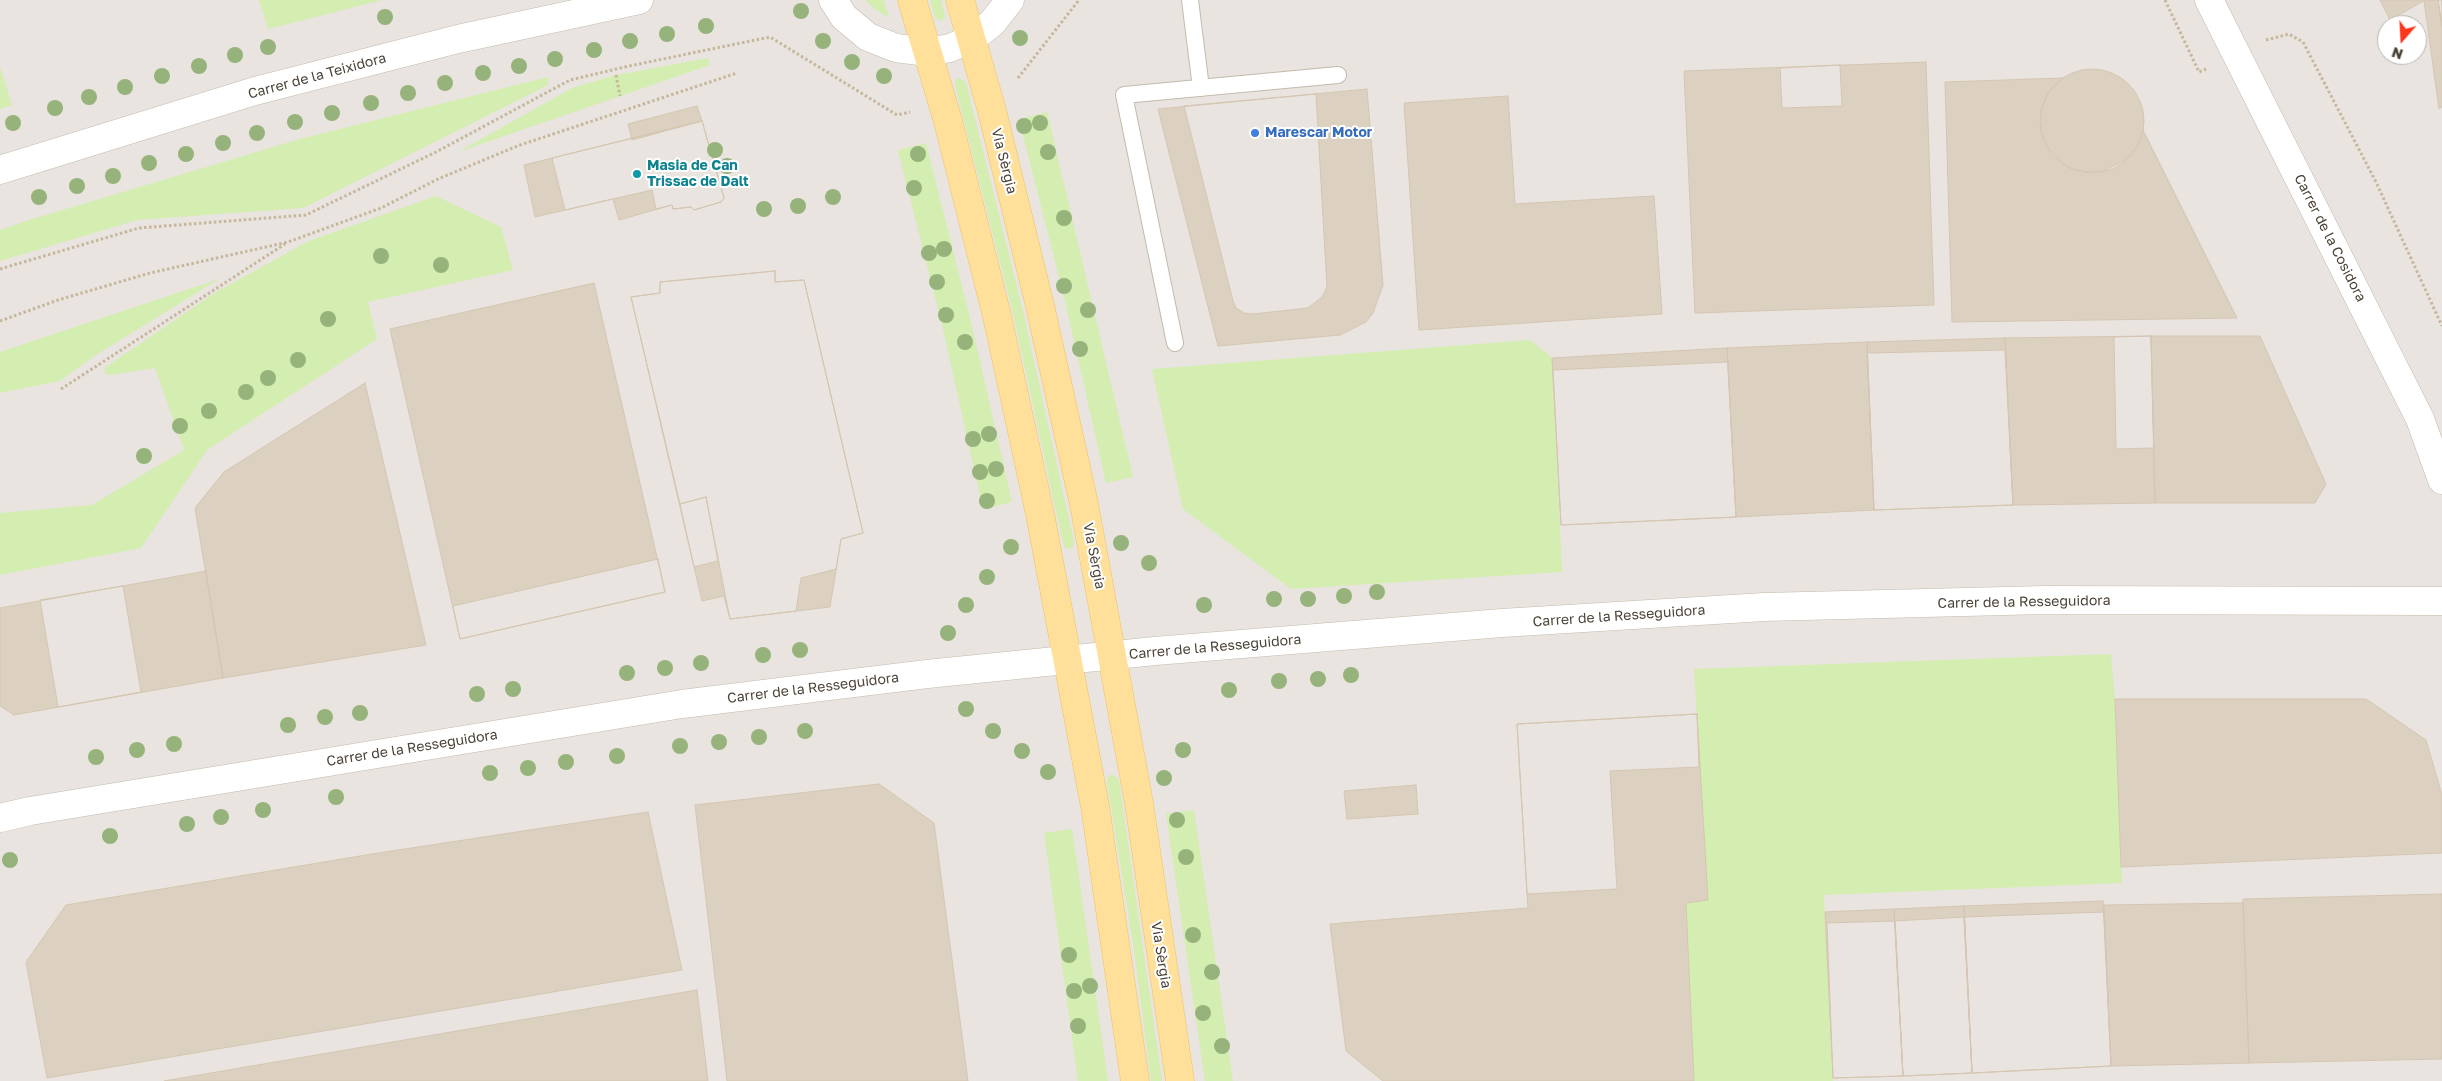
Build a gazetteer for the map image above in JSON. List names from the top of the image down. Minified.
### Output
{"streets":{"main road":["Via Sèrgia"],"street":["Carrer de la Teixidora","Carrer de la Cosidora","Carrer de la Resseguidora"]},"crossings":[["Via Sèrgia","Carrer de la Resseguidora"]],"places":["Marescar Motor","Masia de Can Trissac de Dalt"],"north":"bottom"}
